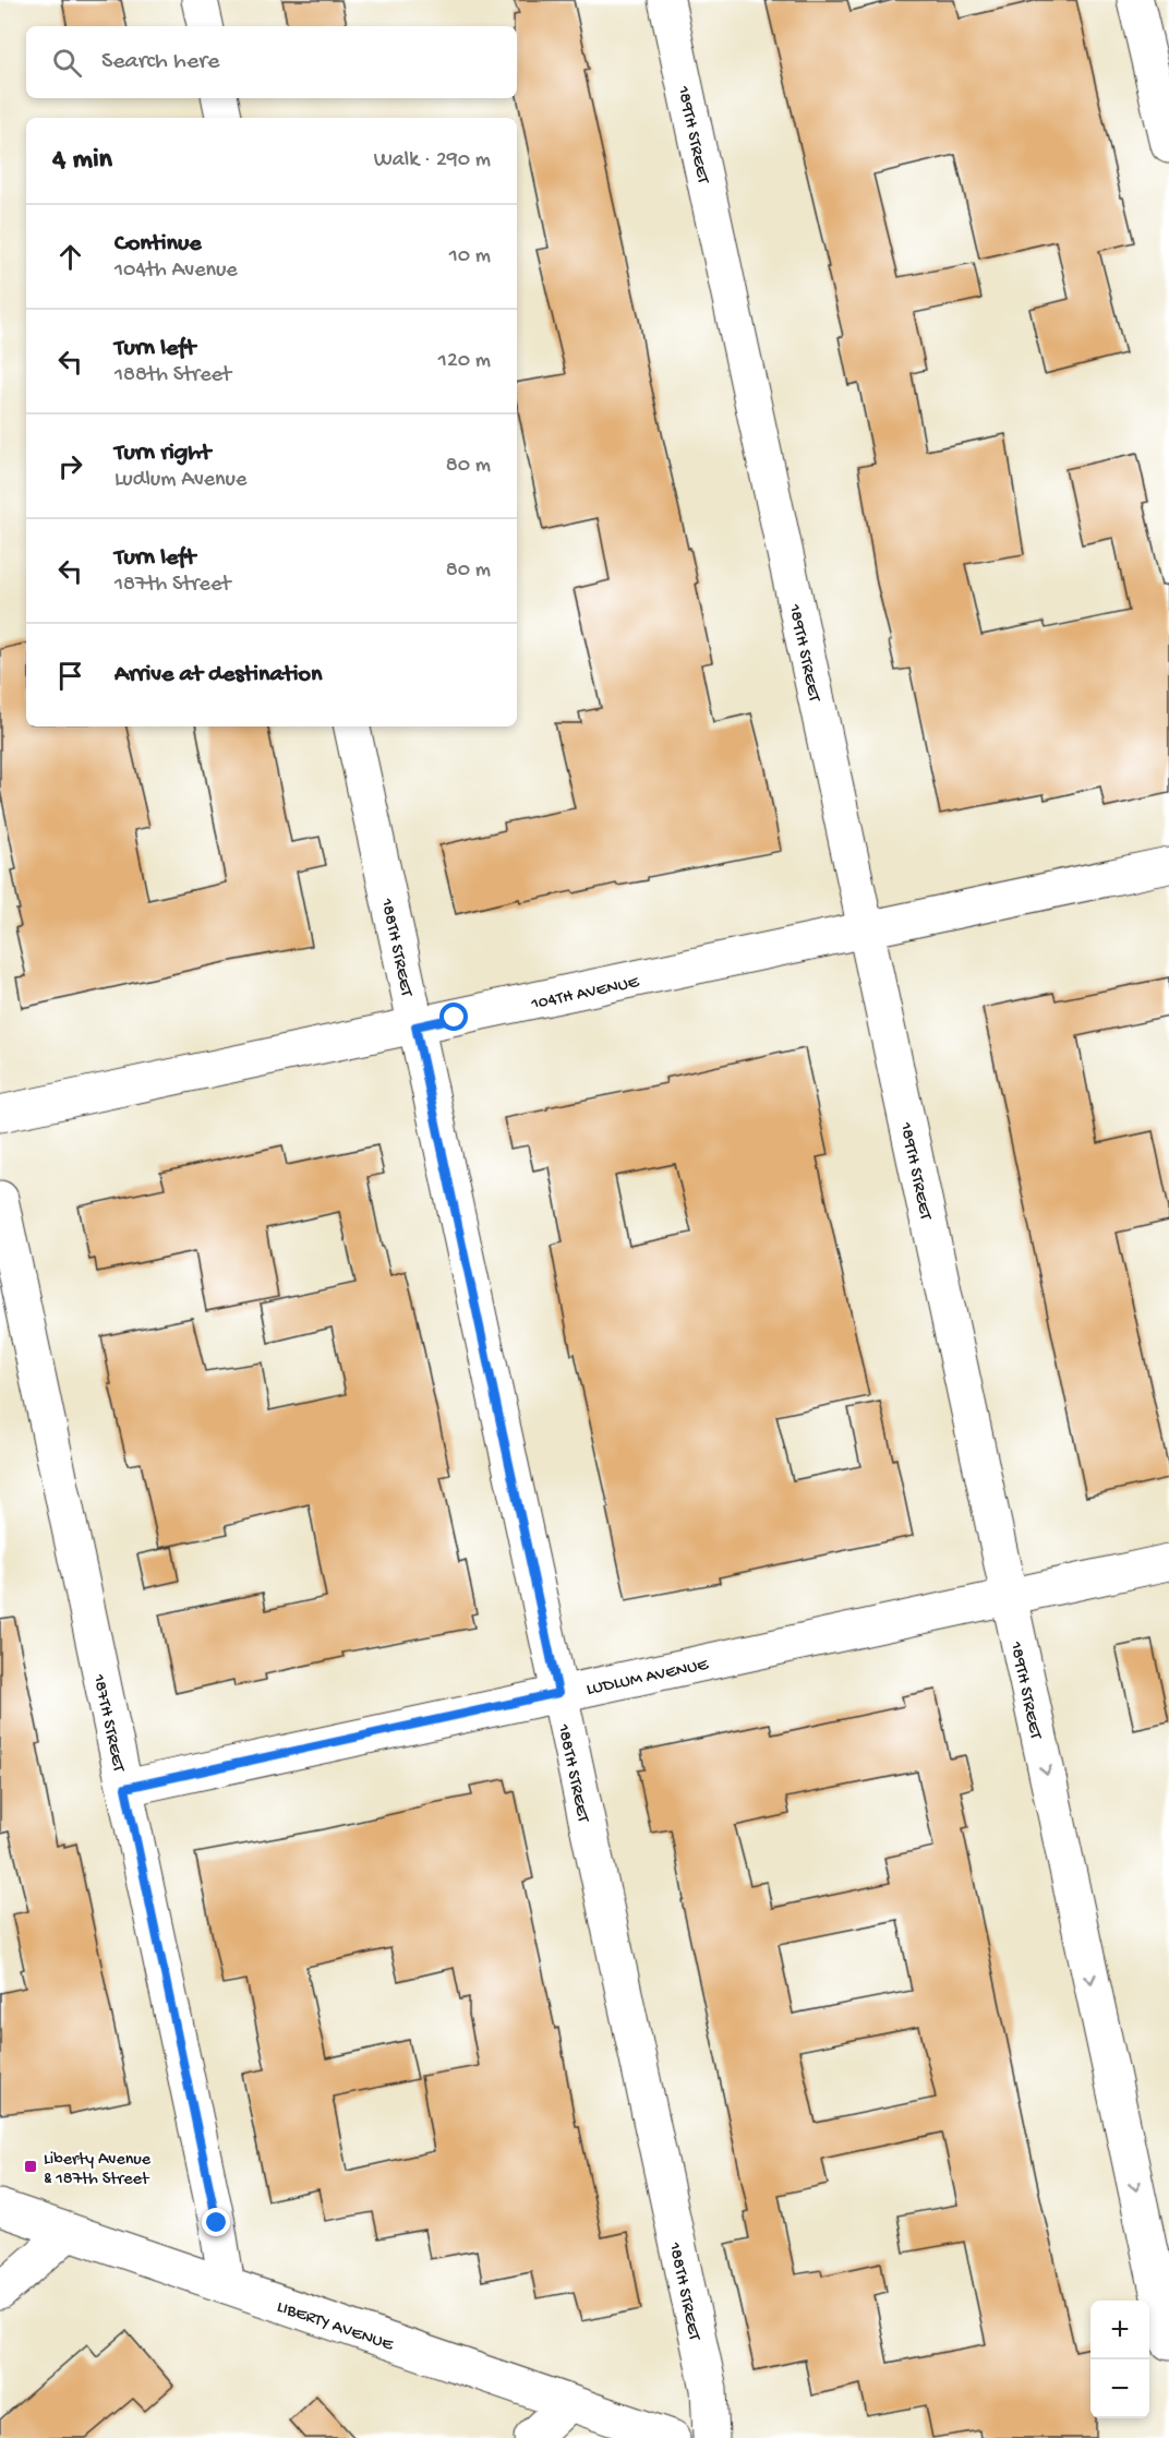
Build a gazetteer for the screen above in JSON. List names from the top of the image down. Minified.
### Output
{"streets":{"street":["189TH STREET","188TH STREET","104TH AVENUE","LUDLUM AVENUE","187TH STREET","LIBERTY AVENUE"]},"crossings":[["189TH STREET","104TH AVENUE"],["189TH STREET","LUDLUM AVENUE"],["188TH STREET","104TH AVENUE"],["188TH STREET","LUDLUM AVENUE"],["LUDLUM AVENUE","187TH STREET"],["187TH STREET","LIBERTY AVENUE"]],"places":{"transit":["Liberty Avenue & 187th Street"]},"page":{"search":"Search here","heading":["4 min","Walk · 290 m"],"list":[["Continue","104th Avenue","10 m"],["Turn left","188th Street","120 m"],["Turn right","Ludlum Avenue","80 m"],["Turn left","187th Street","80 m"],"Arrive at destination"],"map_buttons":["+","−"]}}
